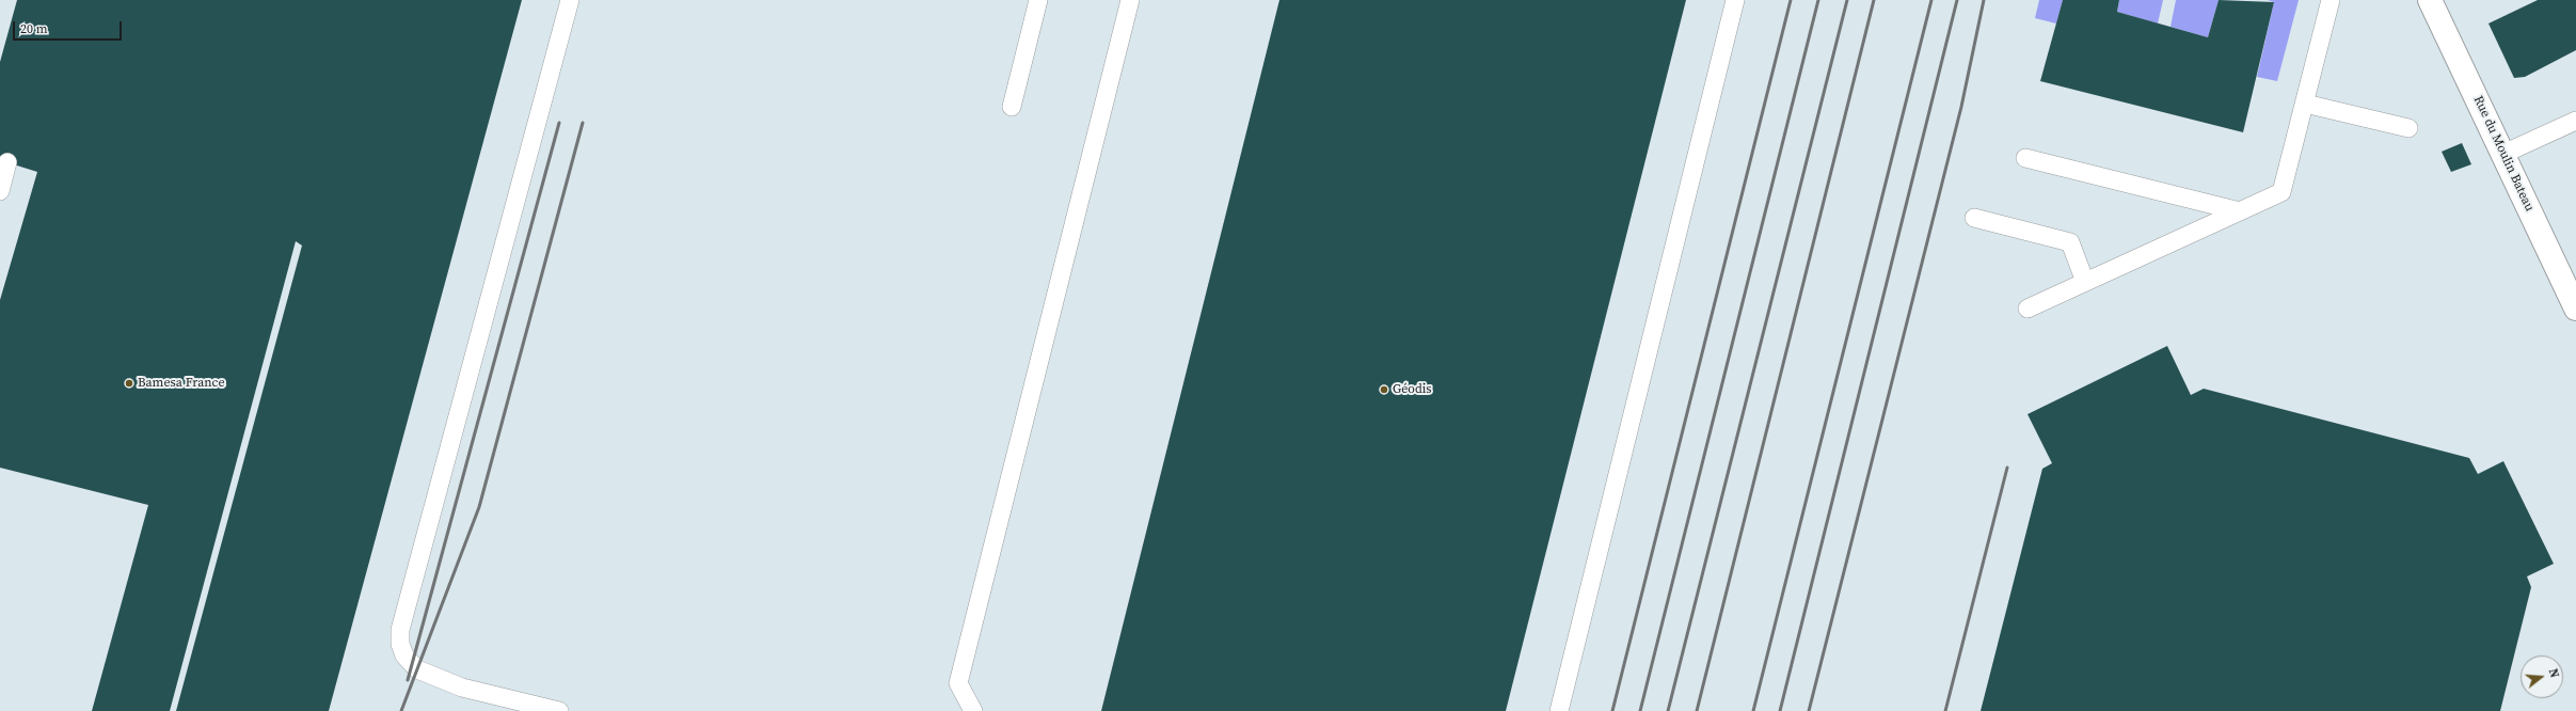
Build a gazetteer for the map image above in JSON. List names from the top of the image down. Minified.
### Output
{"streets":{"street":["Rue du Moulin Bateau"]},"places":["Bamesa France","Géodis"],"scale_bar":"20 m","north":"right"}
